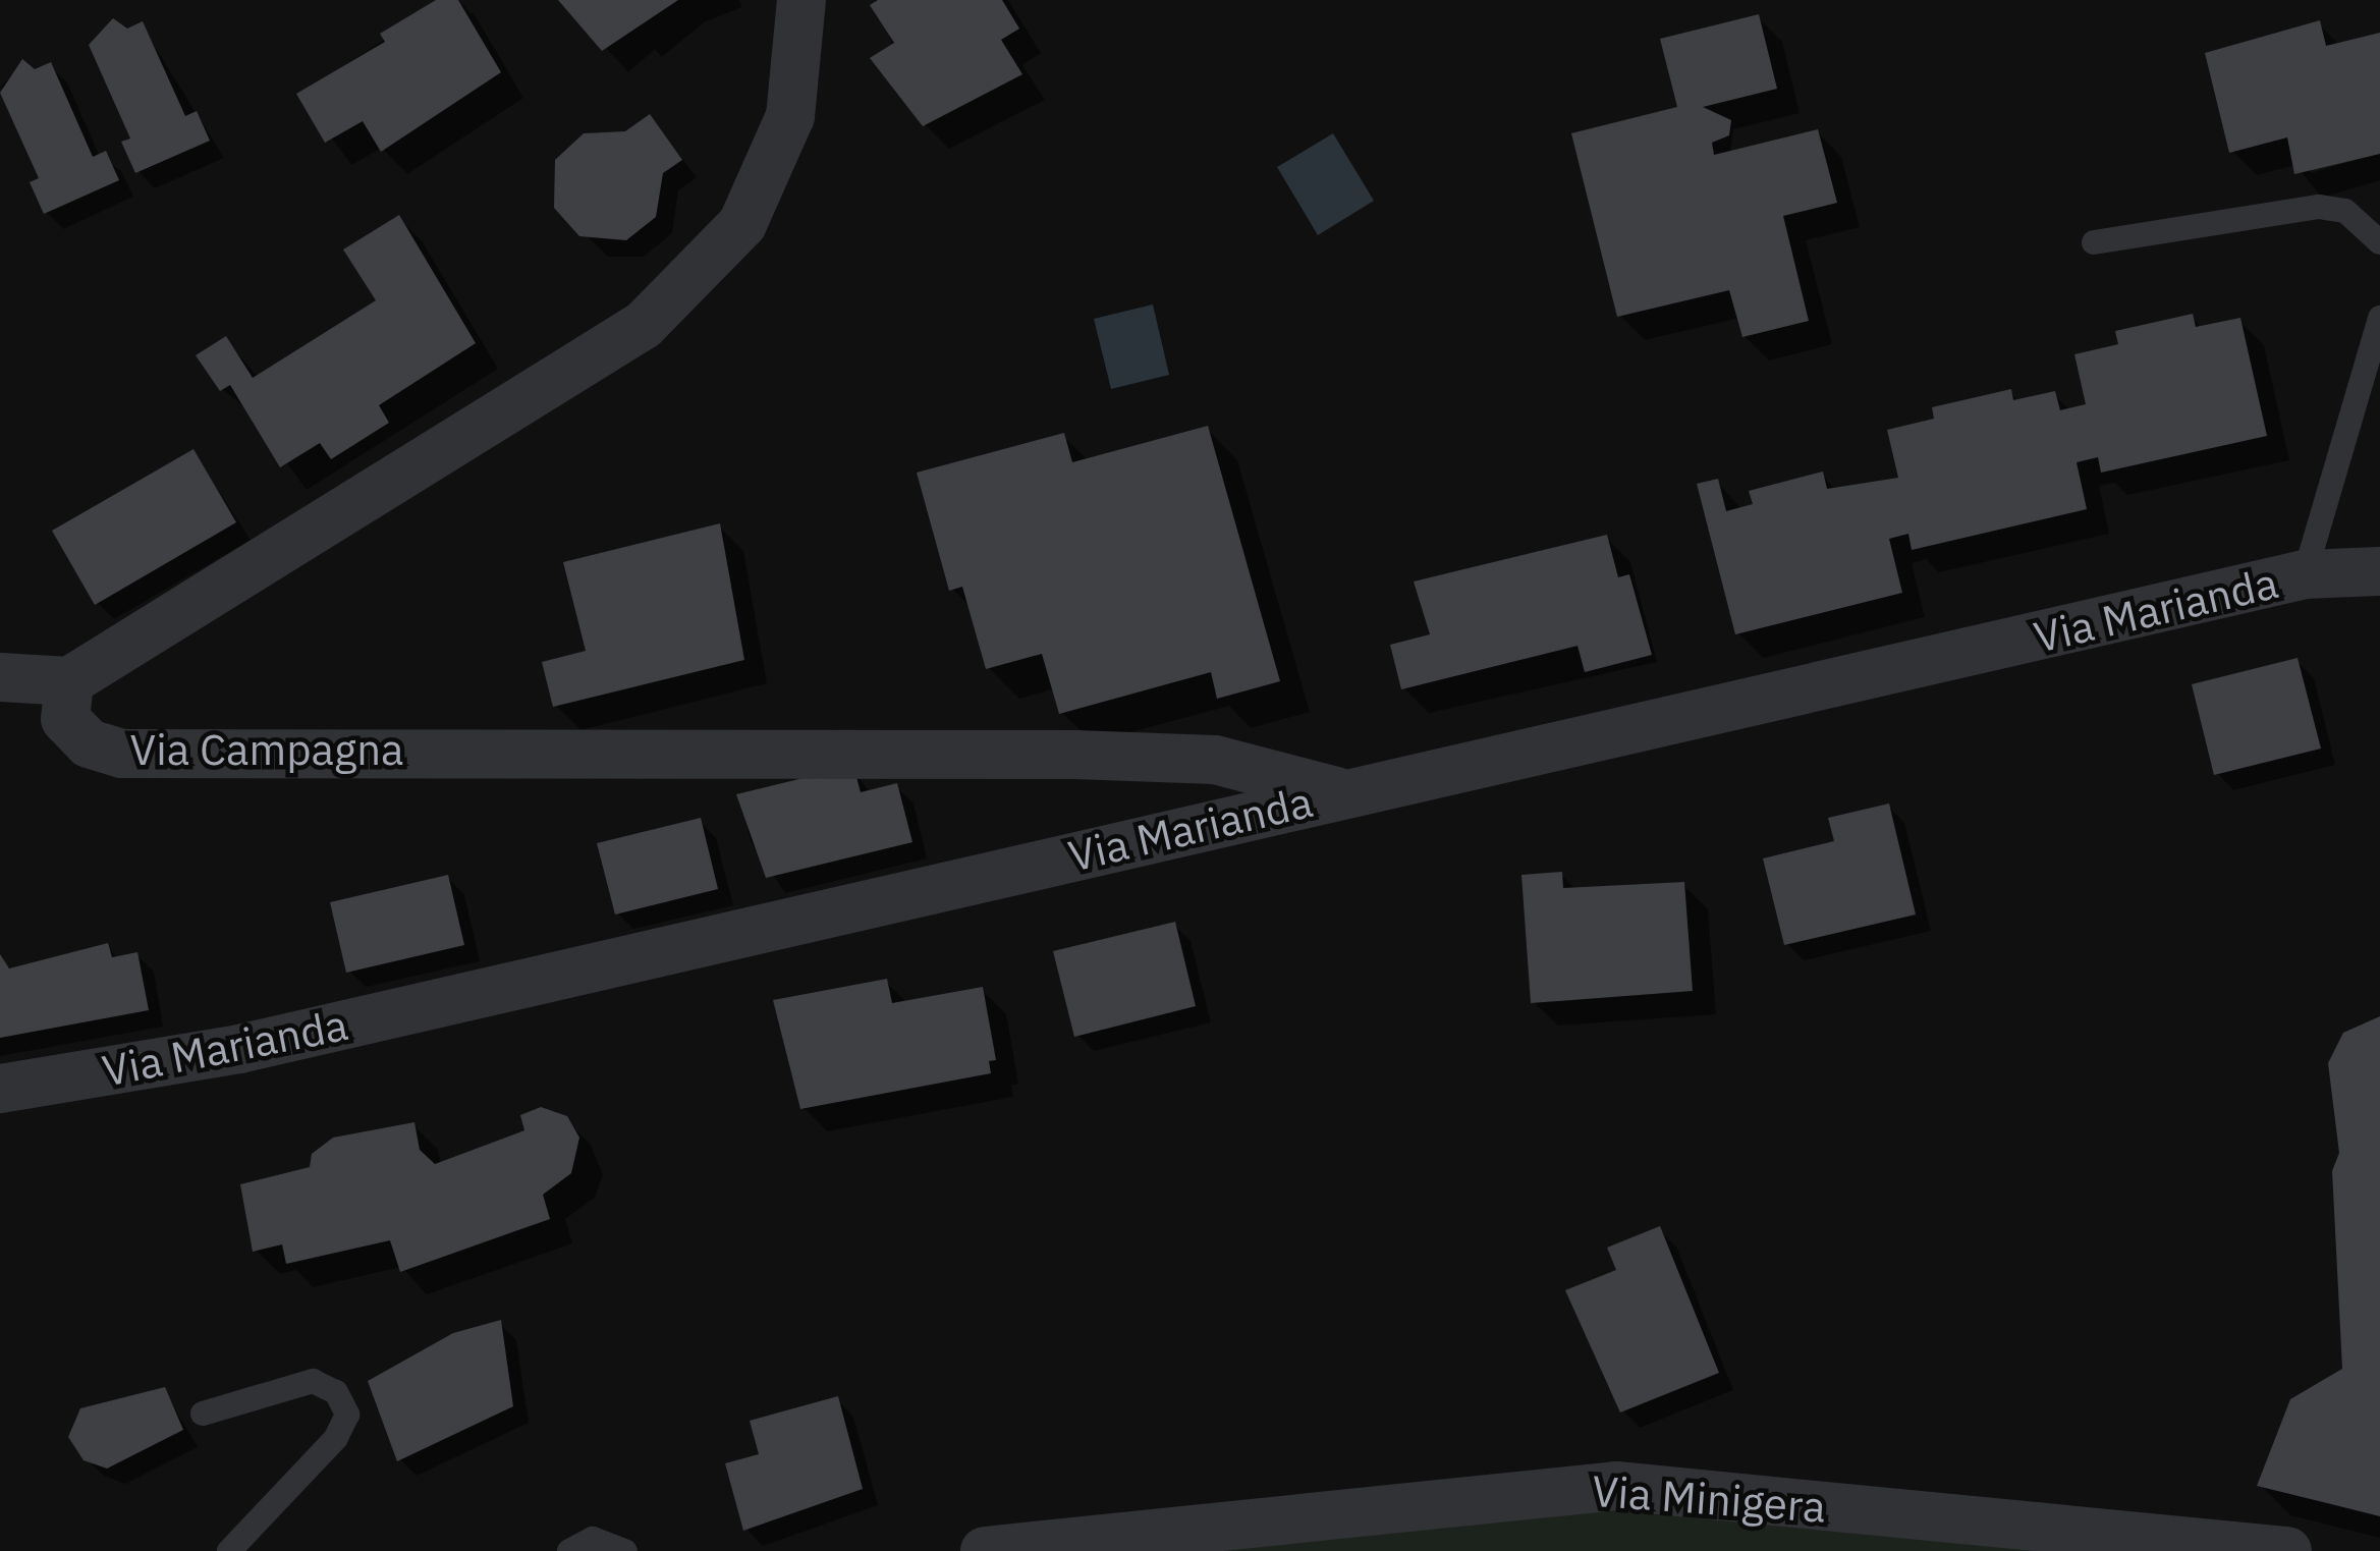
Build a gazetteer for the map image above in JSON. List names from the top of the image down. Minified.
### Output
{"streets":{"street":["Via Marianda","Via Campagna","Via Minigera"]},"crossings":[["Via Marianda","Via Campagna"]]}
